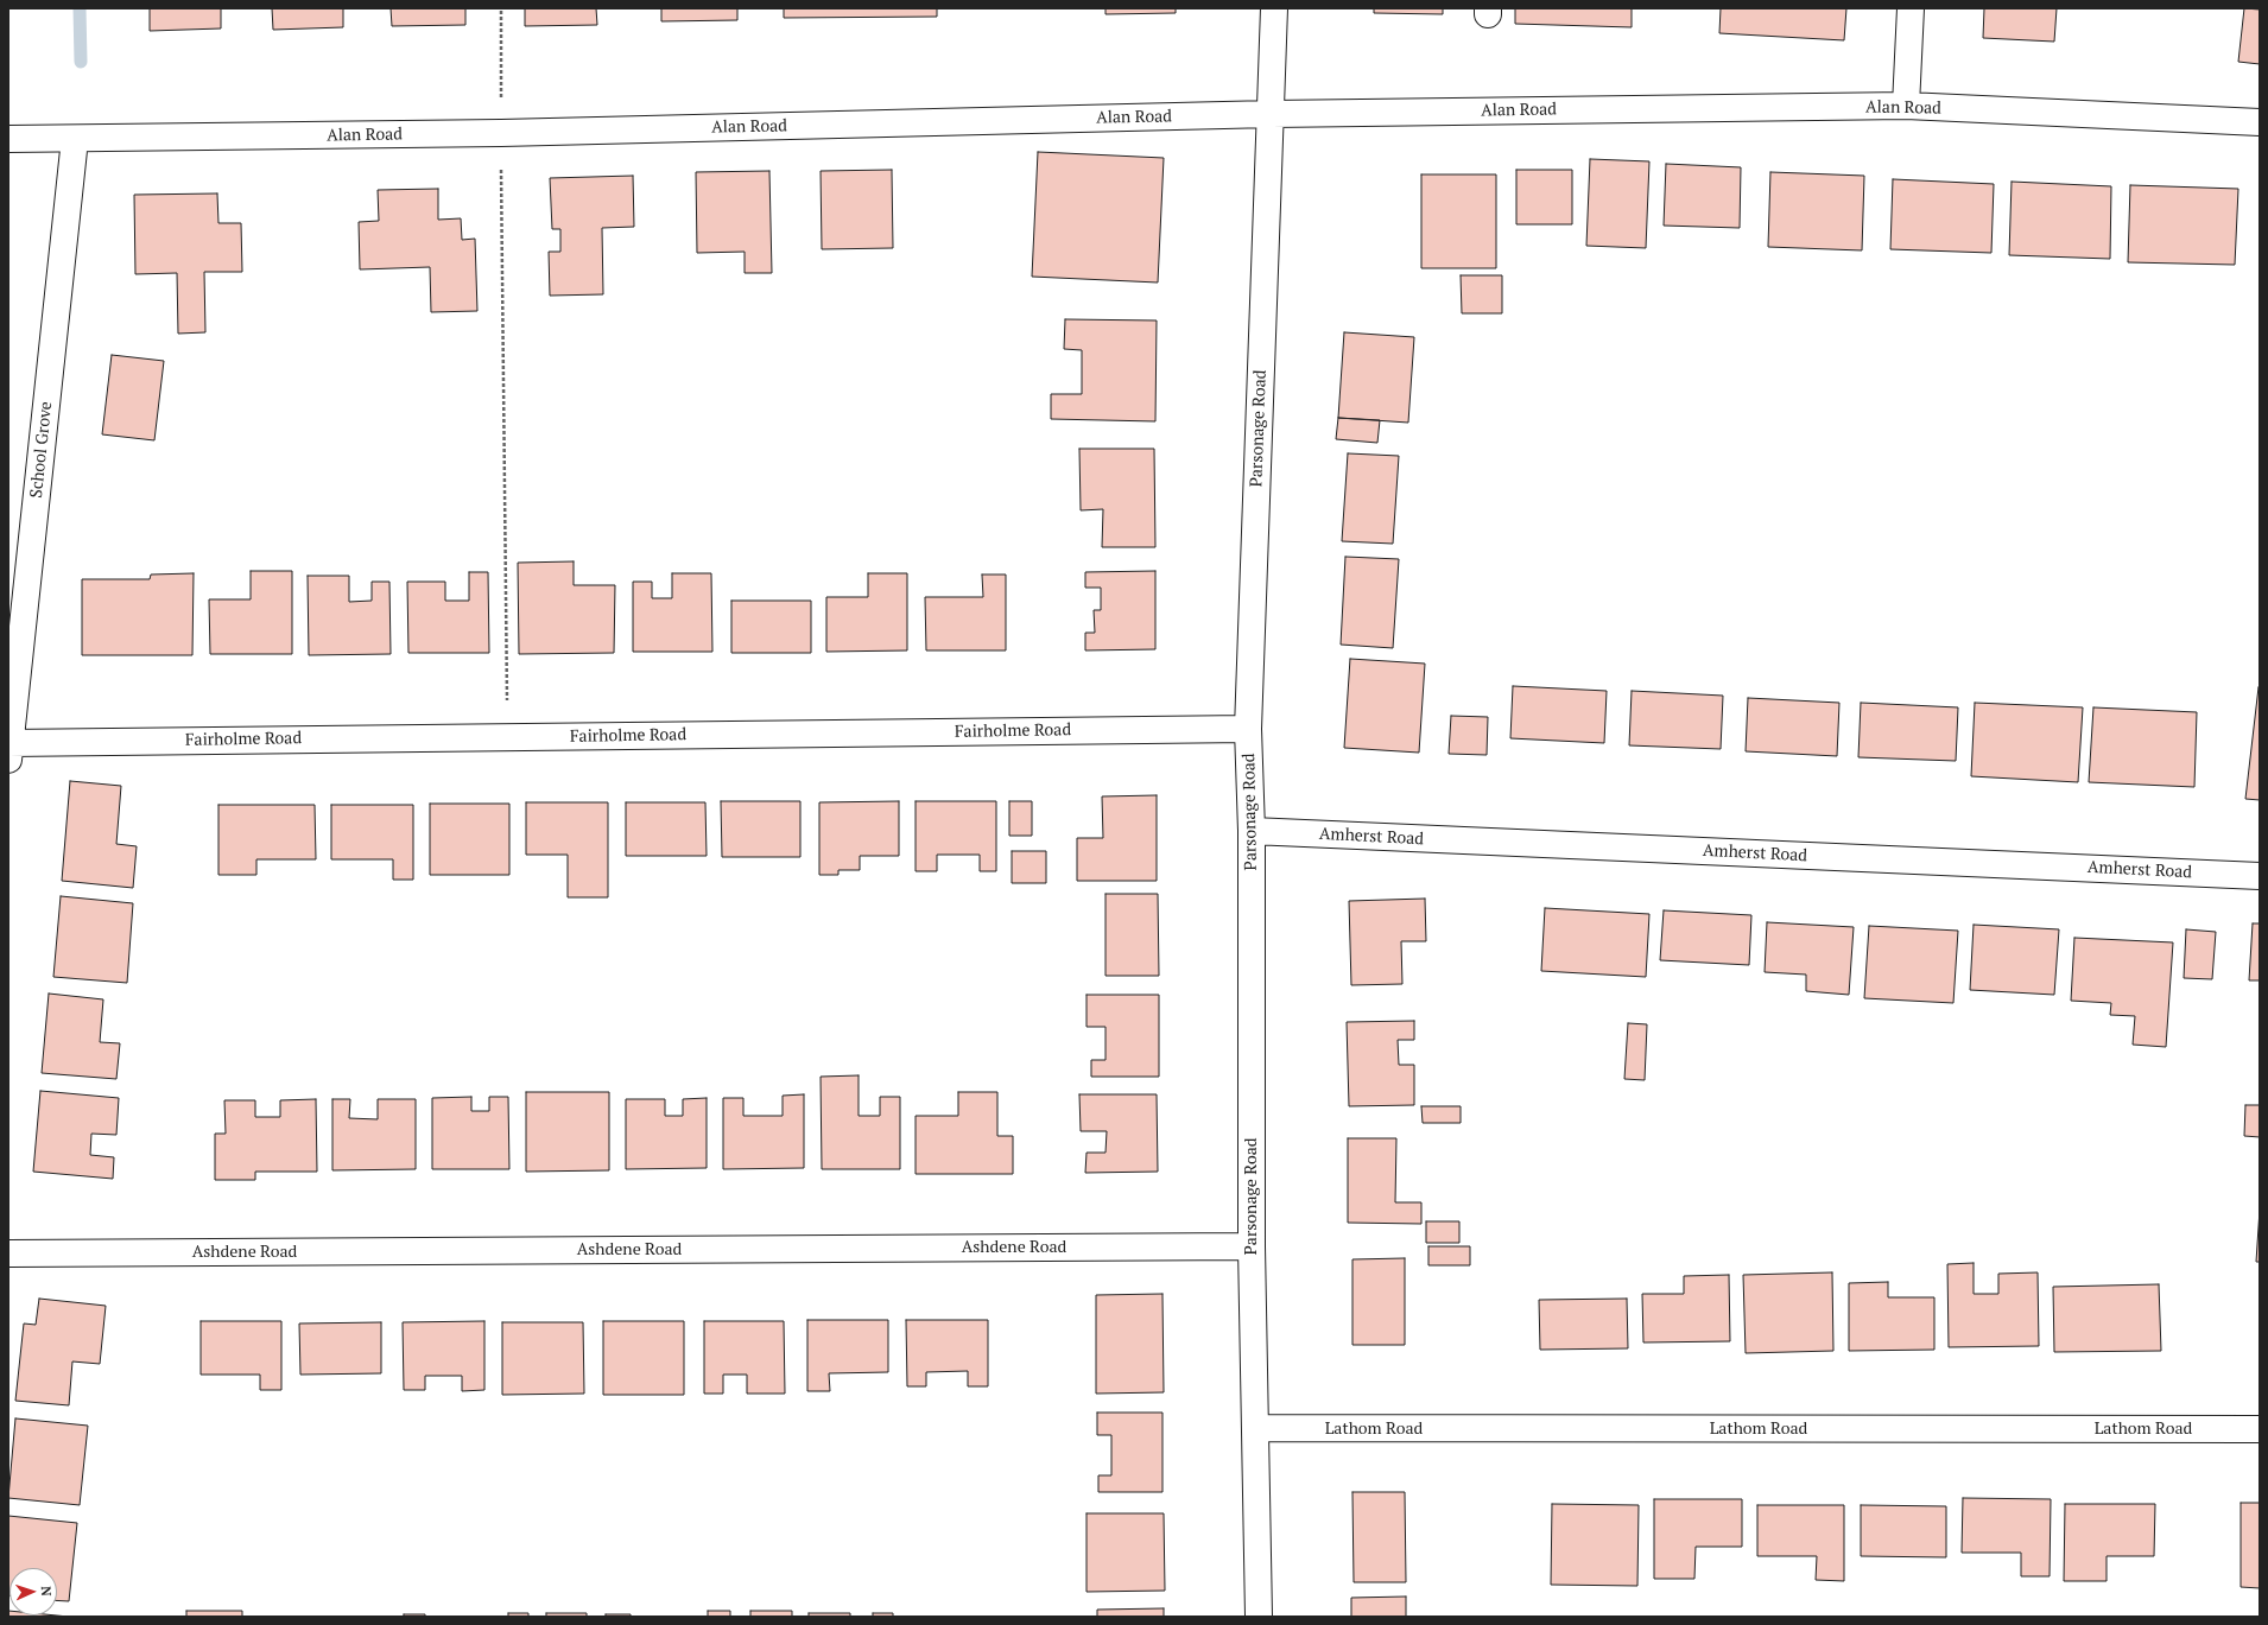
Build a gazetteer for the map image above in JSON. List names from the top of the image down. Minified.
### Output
{"streets":{"street":["Alan Road","Parsonage Road","School Grove","Fairholme Road","Amherst Road","Ashdene Road","Lathom Road"]},"crossings":[["Alan Road","Parsonage Road"],["Alan Road","School Grove"],["Parsonage Road","Fairholme Road"],["Parsonage Road","Amherst Road"],["Parsonage Road","Ashdene Road"],["Parsonage Road","Lathom Road"],["School Grove","Fairholme Road"]],"north":"right"}
